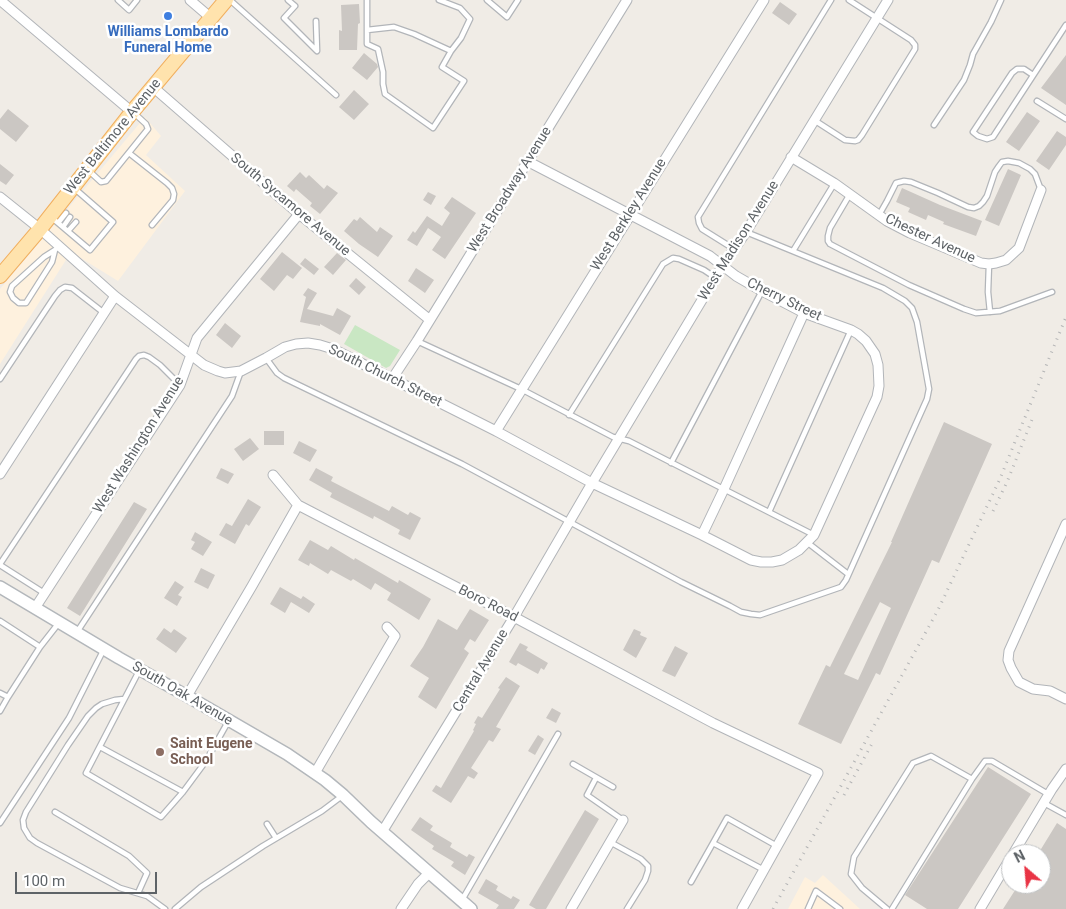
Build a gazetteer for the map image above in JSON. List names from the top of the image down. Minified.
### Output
{"streets":{"main road":["West Baltimore Avenue","South Oak Avenue"],"street":["West Broadway Avenue","South Sycamore Avenue","West Berkley Avenue","Chester Avenue","West Madison Avenue","Cherry Street","South Church Street","West Washington Avenue","Boro Road","Central Avenue"]},"crossings":[["West Baltimore Avenue","South Sycamore Avenue"],["West Baltimore Avenue","South Church Street"],["West Broadway Avenue","South Sycamore Avenue"],["West Broadway Avenue","Cherry Street"],["West Broadway Avenue","South Church Street"],["South Sycamore Avenue","West Washington Avenue"],["West Berkley Avenue","Cherry Street"],["West Berkley Avenue","South Church Street"],["Chester Avenue","West Madison Avenue"],["West Madison Avenue","Cherry Street"],["West Madison Avenue","South Church Street"],["West Madison Avenue","Central Avenue"],["South Church Street","West Washington Avenue"],["South Church Street","Central Avenue"],["West Washington Avenue","South Oak Avenue"],["Boro Road","Central Avenue"],["Central Avenue","South Oak Avenue"]],"places":["Williams Lombardo Funeral Home","Saint Eugene School"],"scale_bar":"100 m","north":"top left"}
